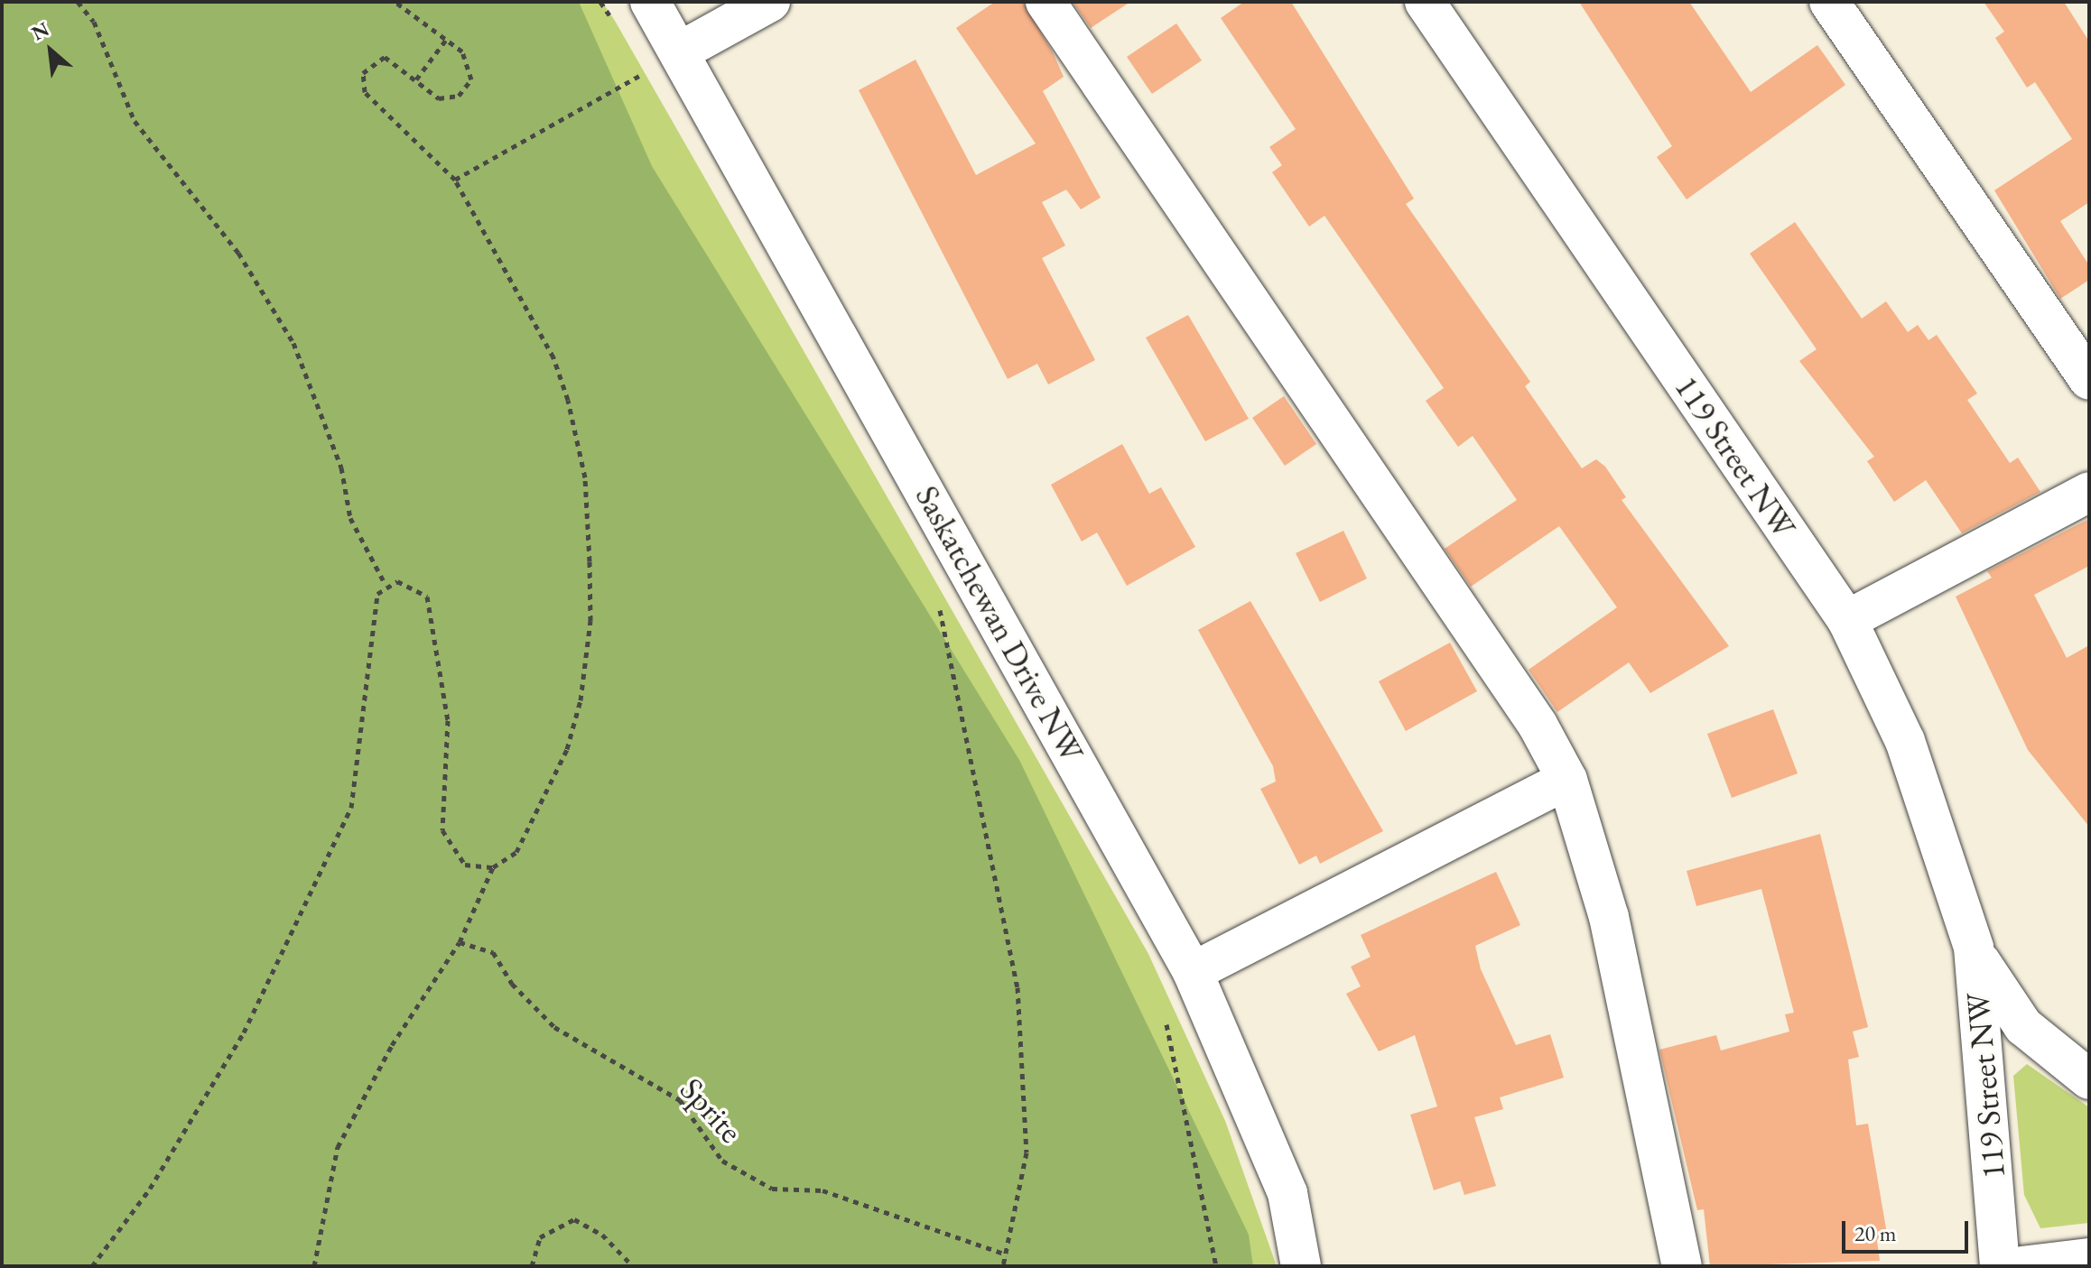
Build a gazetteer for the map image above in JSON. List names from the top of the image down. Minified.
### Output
{"streets":{"street":["119 Street NW","Saskatchewan Drive NW"],"path":["Sprite"]},"scale_bar":"20 m","north":"top left"}
